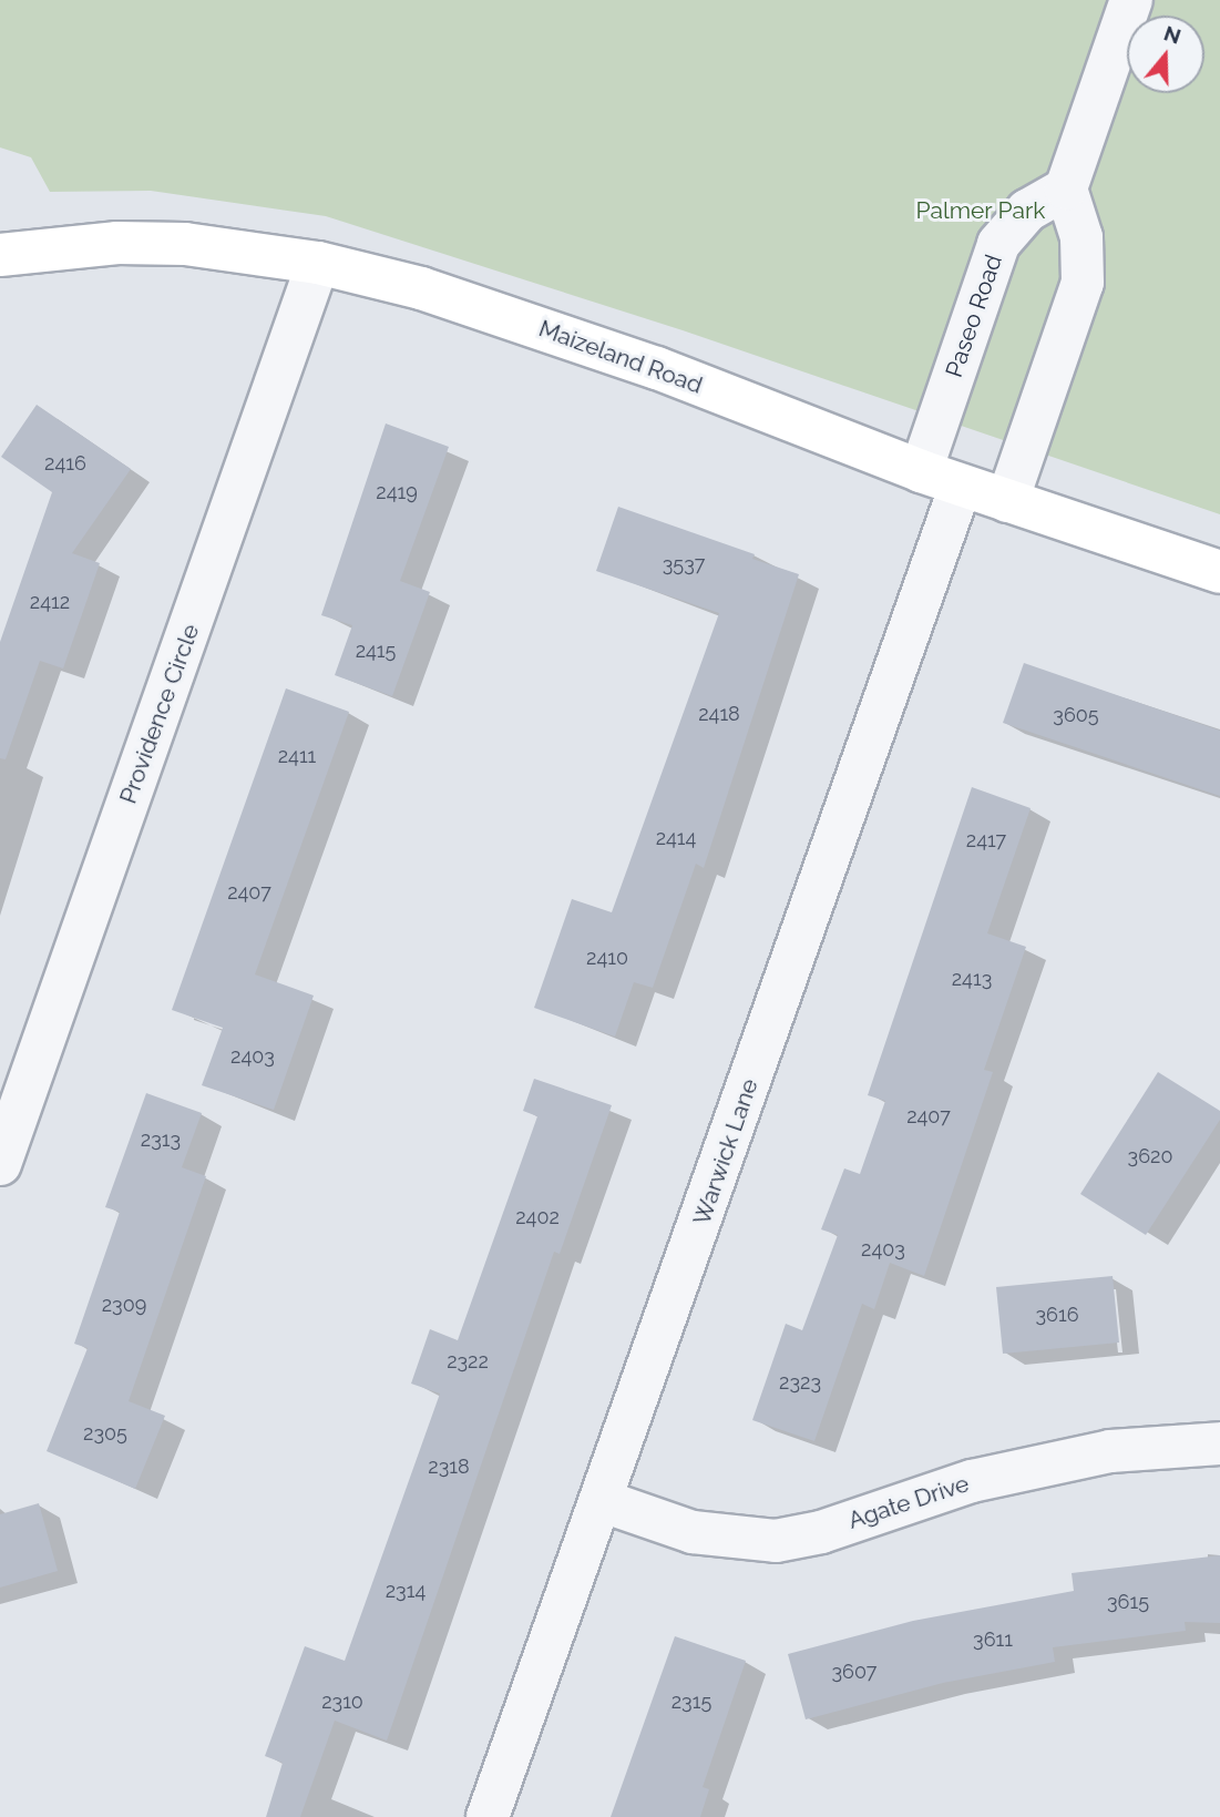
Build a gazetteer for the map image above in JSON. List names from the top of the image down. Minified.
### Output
{"streets":{"main road":["Maizeland Road"],"street":["Paseo Road","Providence Circle","Warwick Lane","Agate Drive"]},"crossings":[["Paseo Road","Maizeland Road"],["Maizeland Road","Providence Circle"],["Maizeland Road","Warwick Lane"],["Warwick Lane","Agate Drive"]],"parks":["Palmer Park"],"house_numbers":["2416","2419","3537","2412","2415","2418","3605","2411","2414","2417","2407","2410","2413","2403","2407","2313","3620","2402","2403","2309","3616","2322","2323","2305","2318","2314","3615","3611","3607","2310","2315"],"north":"top"}
